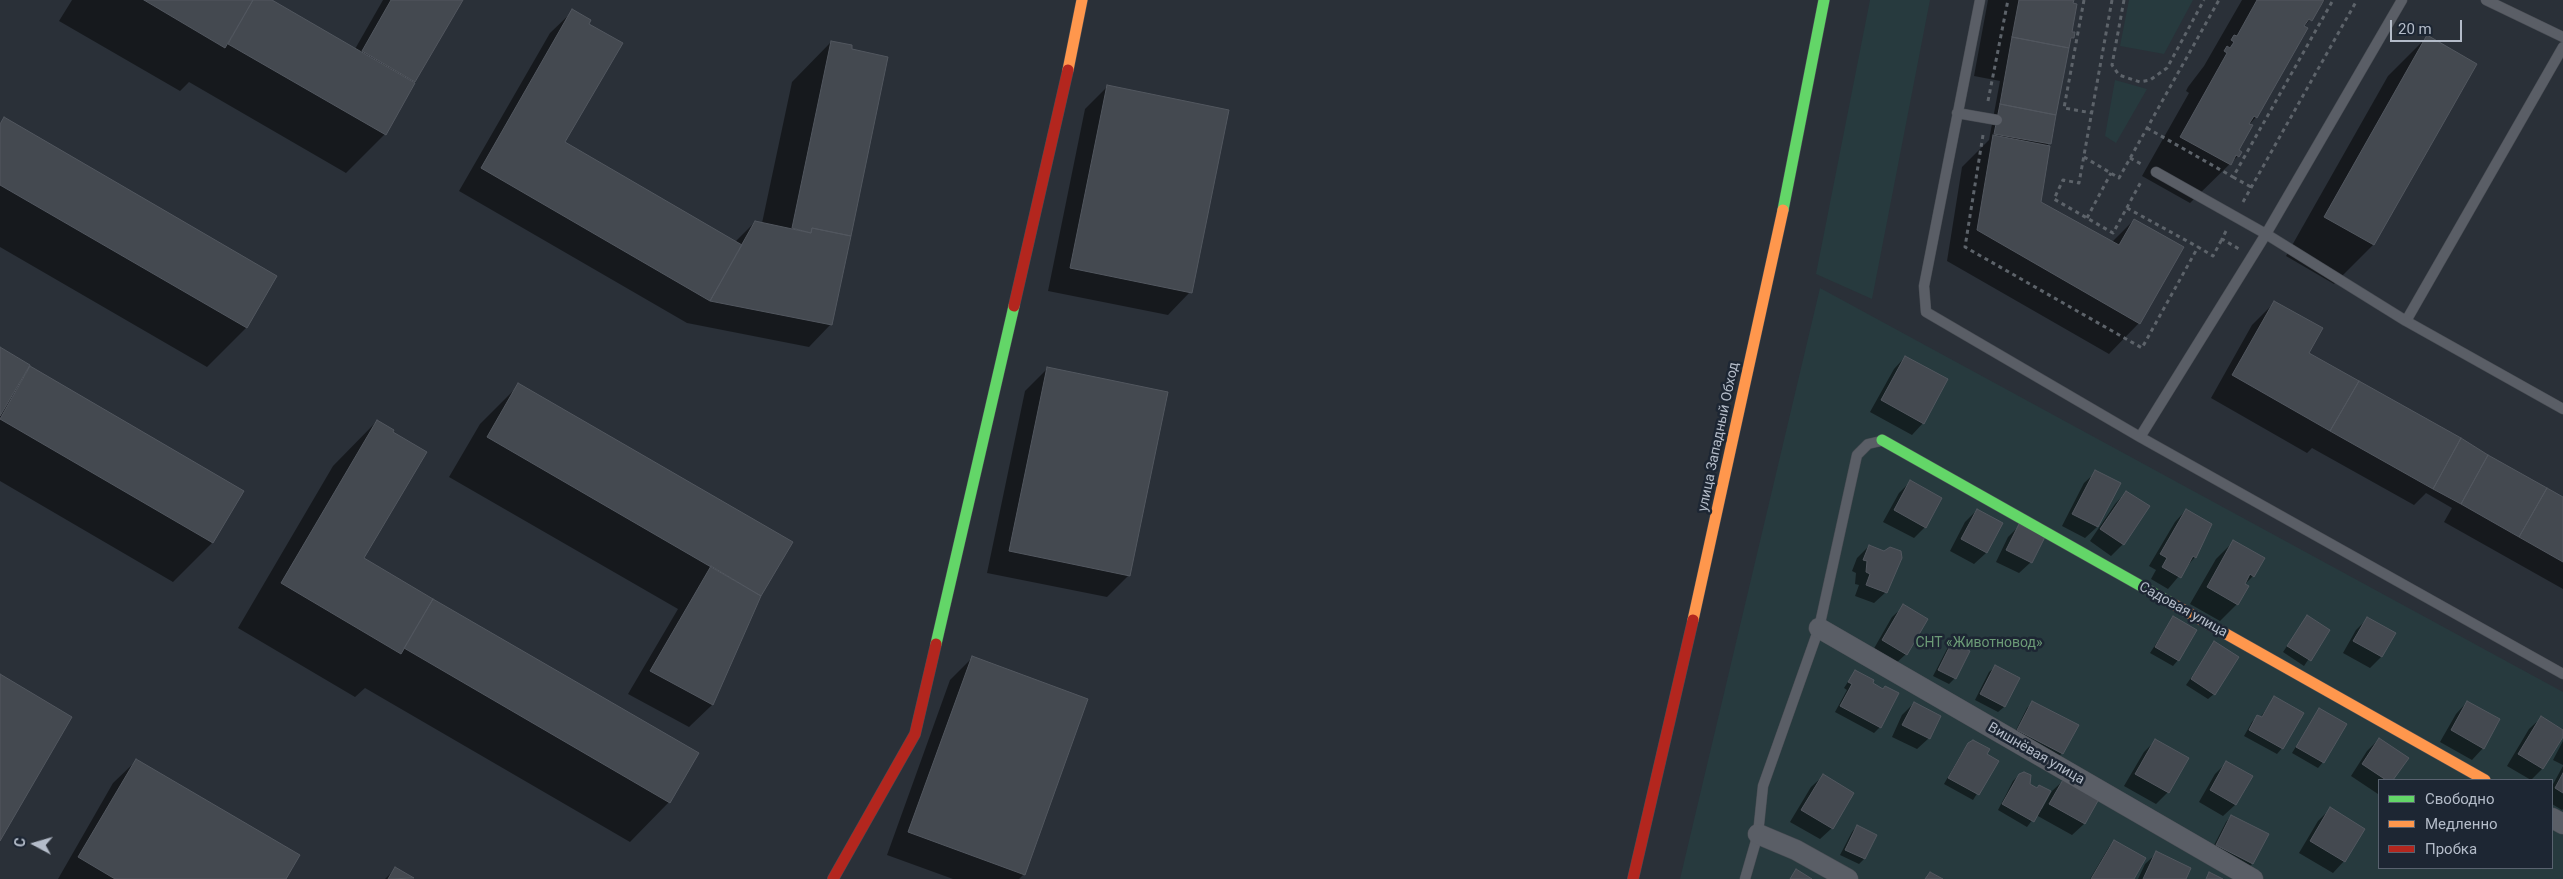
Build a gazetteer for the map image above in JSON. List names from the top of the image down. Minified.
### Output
{"streets":{"main road":["улица Западный Обход","Садовая улица"],"street":["Вишнёвая улица"]},"parks":["СНТ «Животновод»"],"legend":["Свободно","Медленно","Пробка"],"scale_bar":"20 m","north":"left"}
